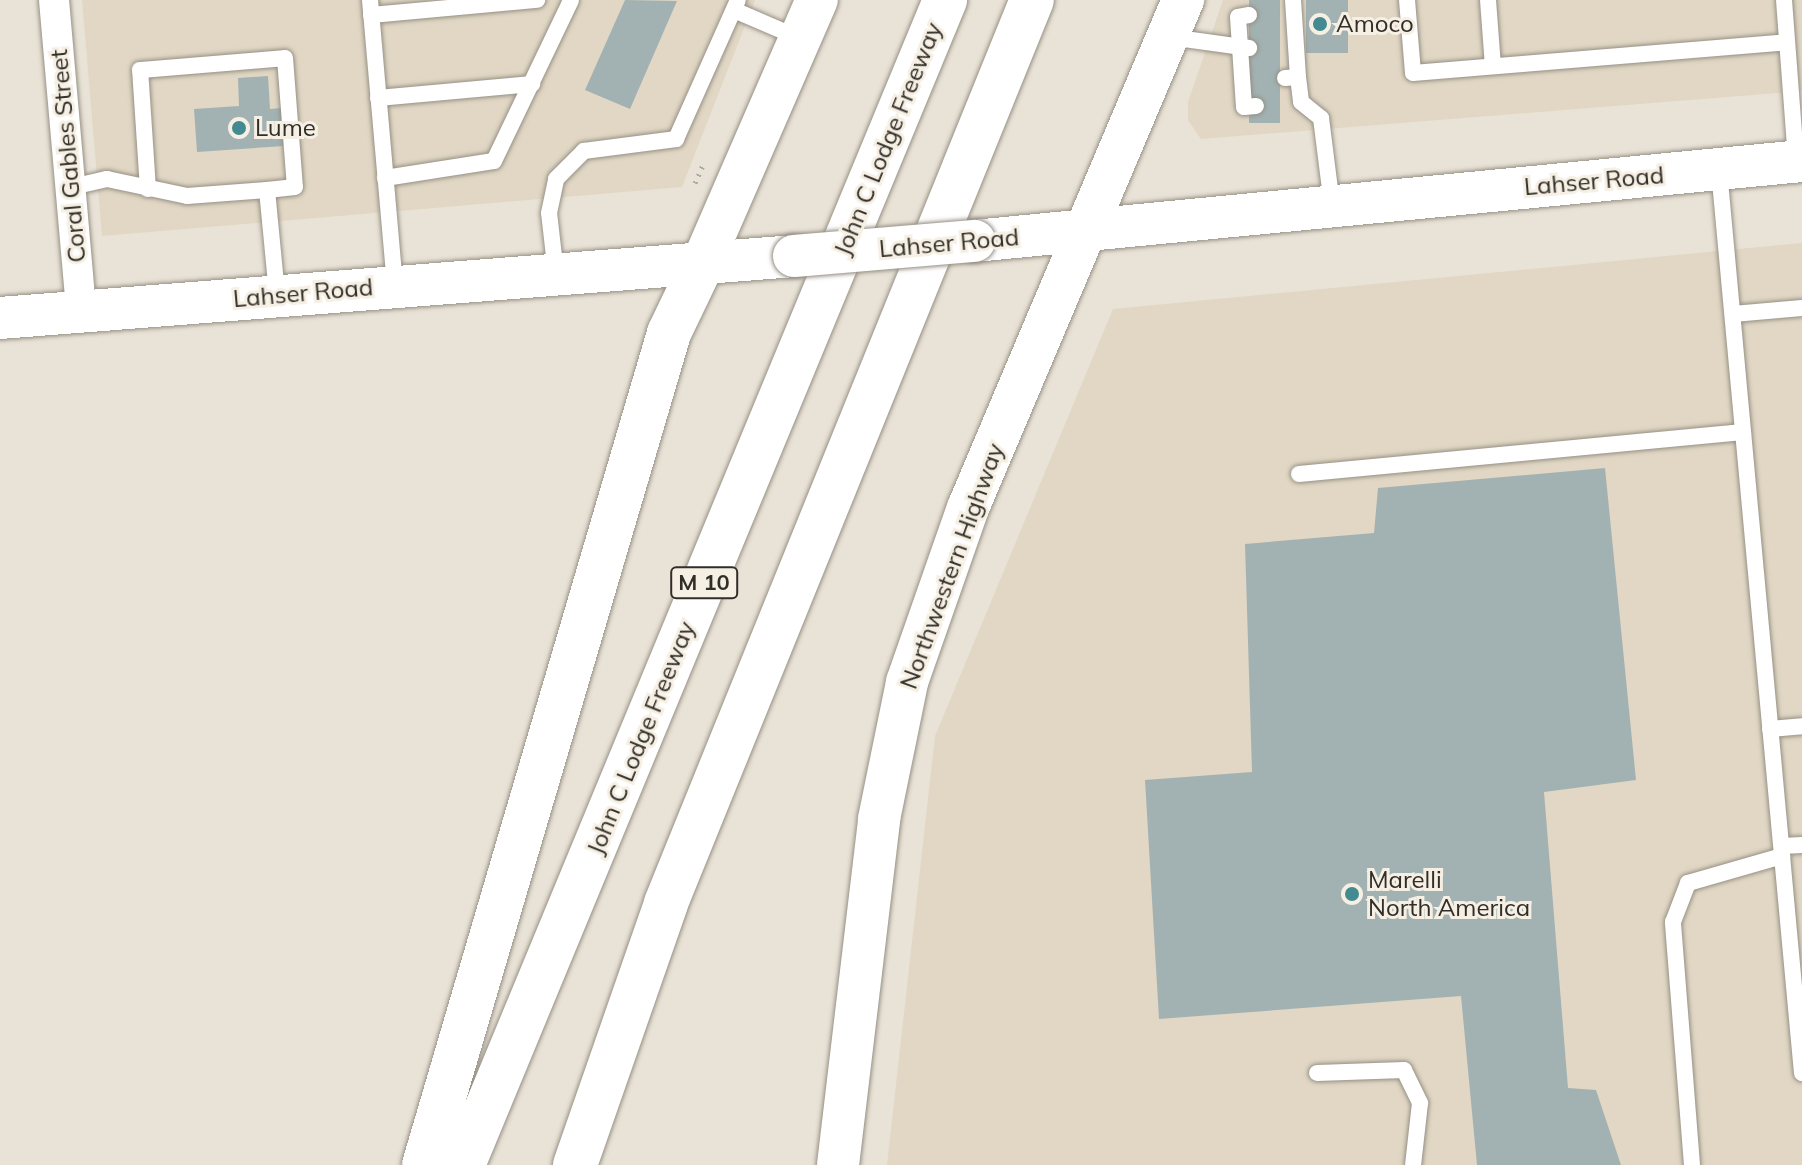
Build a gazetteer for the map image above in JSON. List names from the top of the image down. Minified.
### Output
{"streets":{"highway":["John C Lodge Freeway","M 10"],"main road":["Lahser Road","Northwestern Highway"],"street":["Coral Gables Street"]},"crossings":[["Coral Gables Street","Lahser Road"],["Lahser Road","Northwestern Highway"]],"places":["Amoco","Lume","Marelli North America"]}
